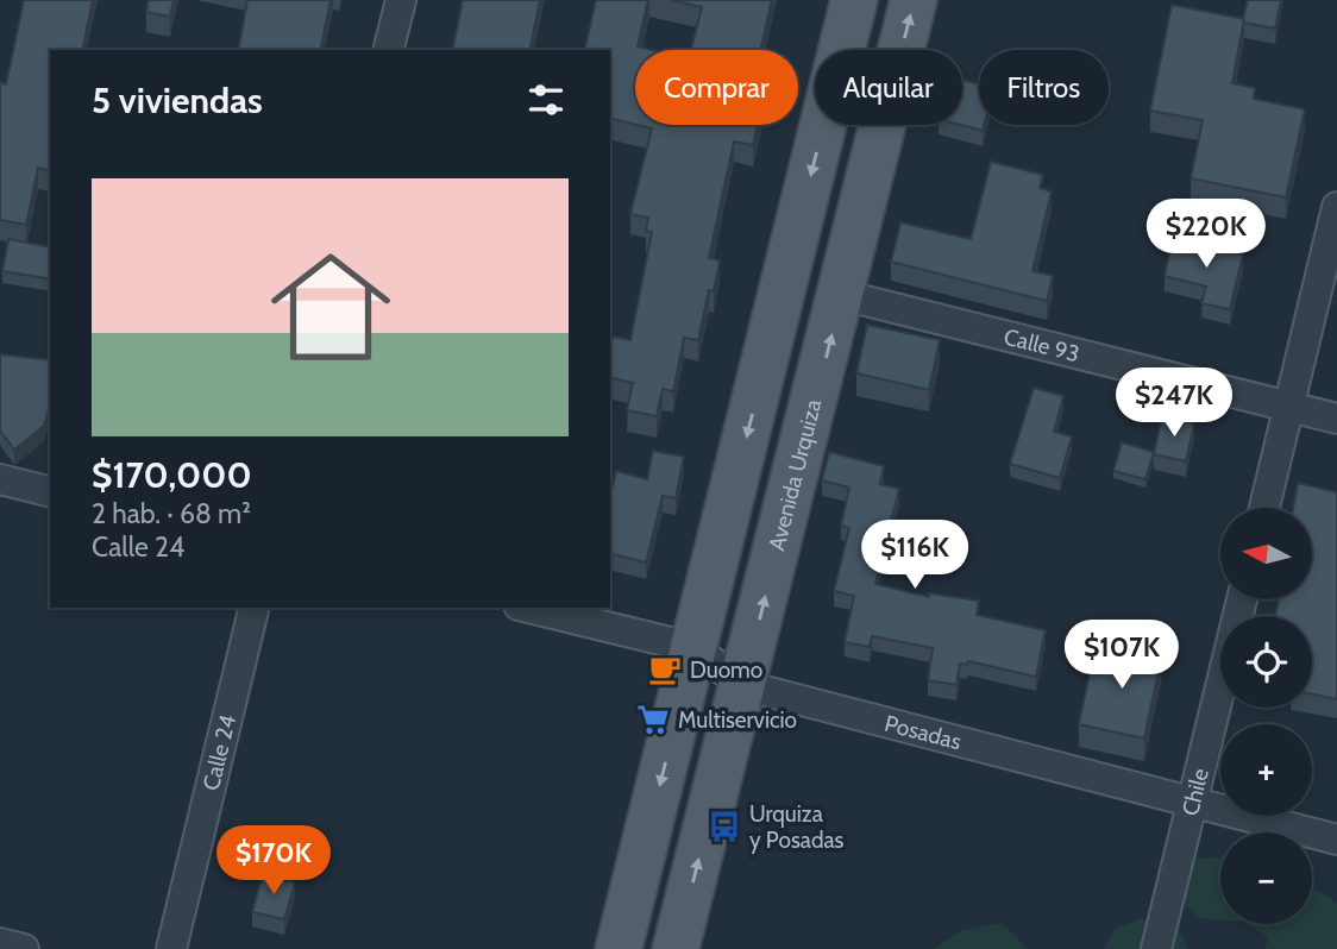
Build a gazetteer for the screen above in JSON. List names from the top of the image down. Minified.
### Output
{"streets":{"main road":["Avenida Urquiza"],"street":["Calle 93","Posadas","Calle 24","Chile"]},"crossings":[["Calle 93","Avenida Urquiza"],["Avenida Urquiza","Posadas"],["Posadas","Chile"]],"places":{"cafe":["Duomo"],"supermarket":["Multiservicio"],"bus stop":["Urquiza y Posadas"]},"north":"left","page":{"chip":["Comprar","Alquilar","Filtros"],"heading":"5 viviendas","list":[{"name":"$170,000","note":"2 hab. · 68 m² · Calle 24"}],"price":["$220K","$247K","$116K","$107K","$170K"],"map_buttons":["+","−"]}}
